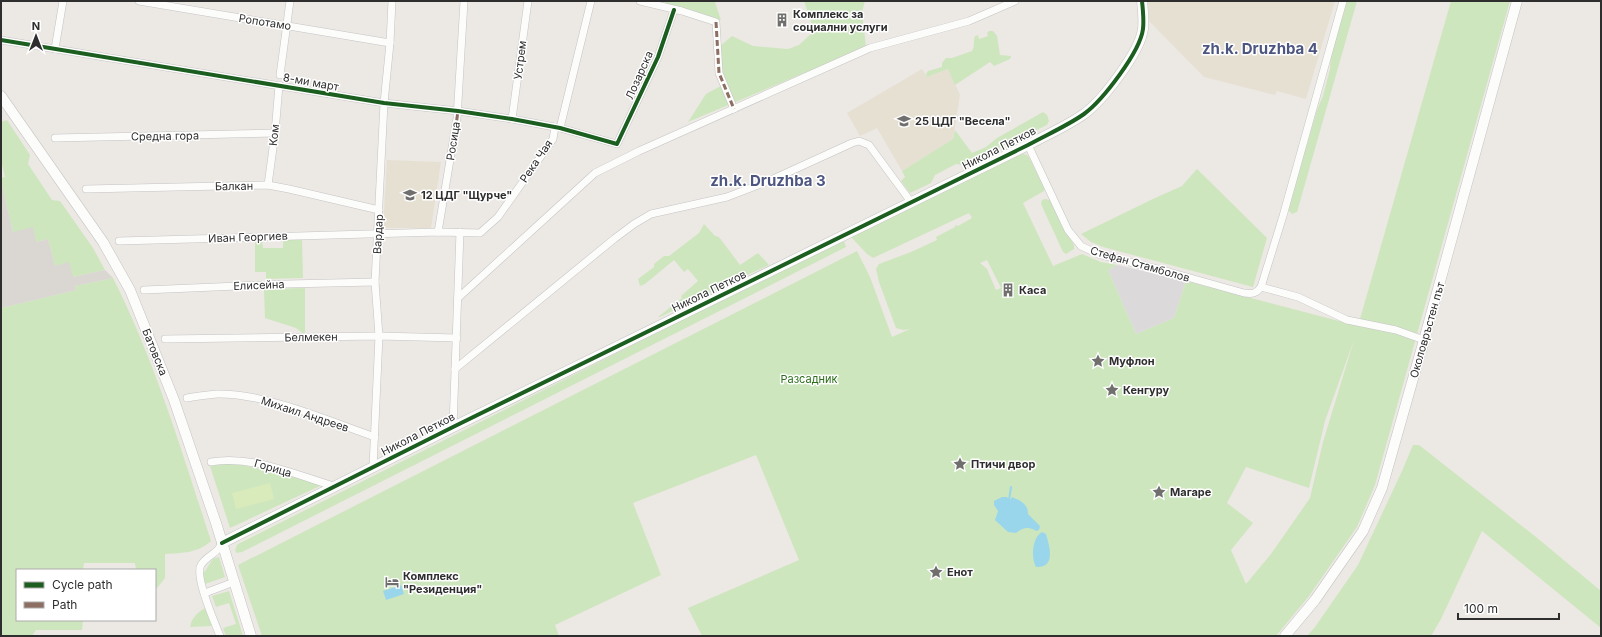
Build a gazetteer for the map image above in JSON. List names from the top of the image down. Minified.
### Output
{"streets":{"street":["Ропотамо","Устрем","Лозарска","8-ми март","Ком","Средна гора","Росица","Никола Петков","Река Чая","Балкан","Вардар","Иван Георгиев","Стефан Стамболов","Елисейна","Околовръстен път","Белмекен","Батовска","Михаил Андреев","Горица"]},"crossings":[["Ропотамо","Вардар"],["Устрем","8-ми март"],["Лозарска","8-ми март"],["8-ми март","Ком"],["8-ми март","Росица"],["8-ми март","Река Чая"],["8-ми март","Вардар"],["Ком","Средна гора"],["Ком","Балкан"],["Никола Петков","Вардар"],["Никола Петков","Стефан Стамболов"],["Никола Петков","Батовска"],["Никола Петков","Горица"],["Балкан","Вардар"],["Вардар","Иван Георгиев"],["Вардар","Елисейна"],["Вардар","Белмекен"],["Вардар","Михаил Андреев"]],"districts":["zh.k. Druzhba 4","zh.k. Druzhba 3"],"parks":["Разсадник"],"places":{"building":["Комплекс за социални услуги","Каса"],"school or university":["25 ЦДГ \"Весела\"","12 ЦДГ \"Щурче\""],"place":["Муфлон","Кенгуру","Птичи двор","Магаре","Енот"],"hotel":["Комплекс \"Резиденция\""]},"legend":["Cycle path","Path"],"scale_bar":"100 m","north":"top"}
